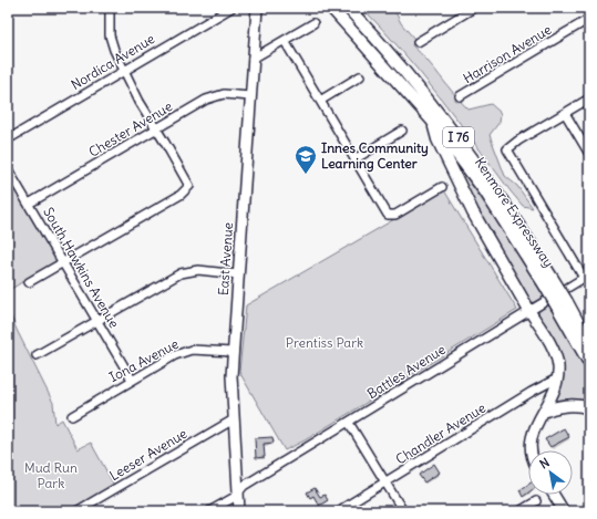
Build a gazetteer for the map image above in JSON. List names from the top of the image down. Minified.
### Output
{"streets":{"highway":["I 76","Kenmore Expressway"],"main road":["East Avenue"],"street":["Harrison Avenue","Nordica Avenue","Chester Avenue","South Hawkins Avenue","Iona Avenue","Battles Avenue","Chandler Avenue","Leeser Avenue"]},"crossings":[["Chester Avenue","East Avenue"],["Chester Avenue","South Hawkins Avenue"],["East Avenue","Iona Avenue"],["East Avenue","Battles Avenue"],["East Avenue","Leeser Avenue"],["South Hawkins Avenue","Iona Avenue"]],"parks":["Prentiss Park","Mud Run Park"],"places":{"school or university":["Innes Community Learning Center"]},"north":"top left"}
